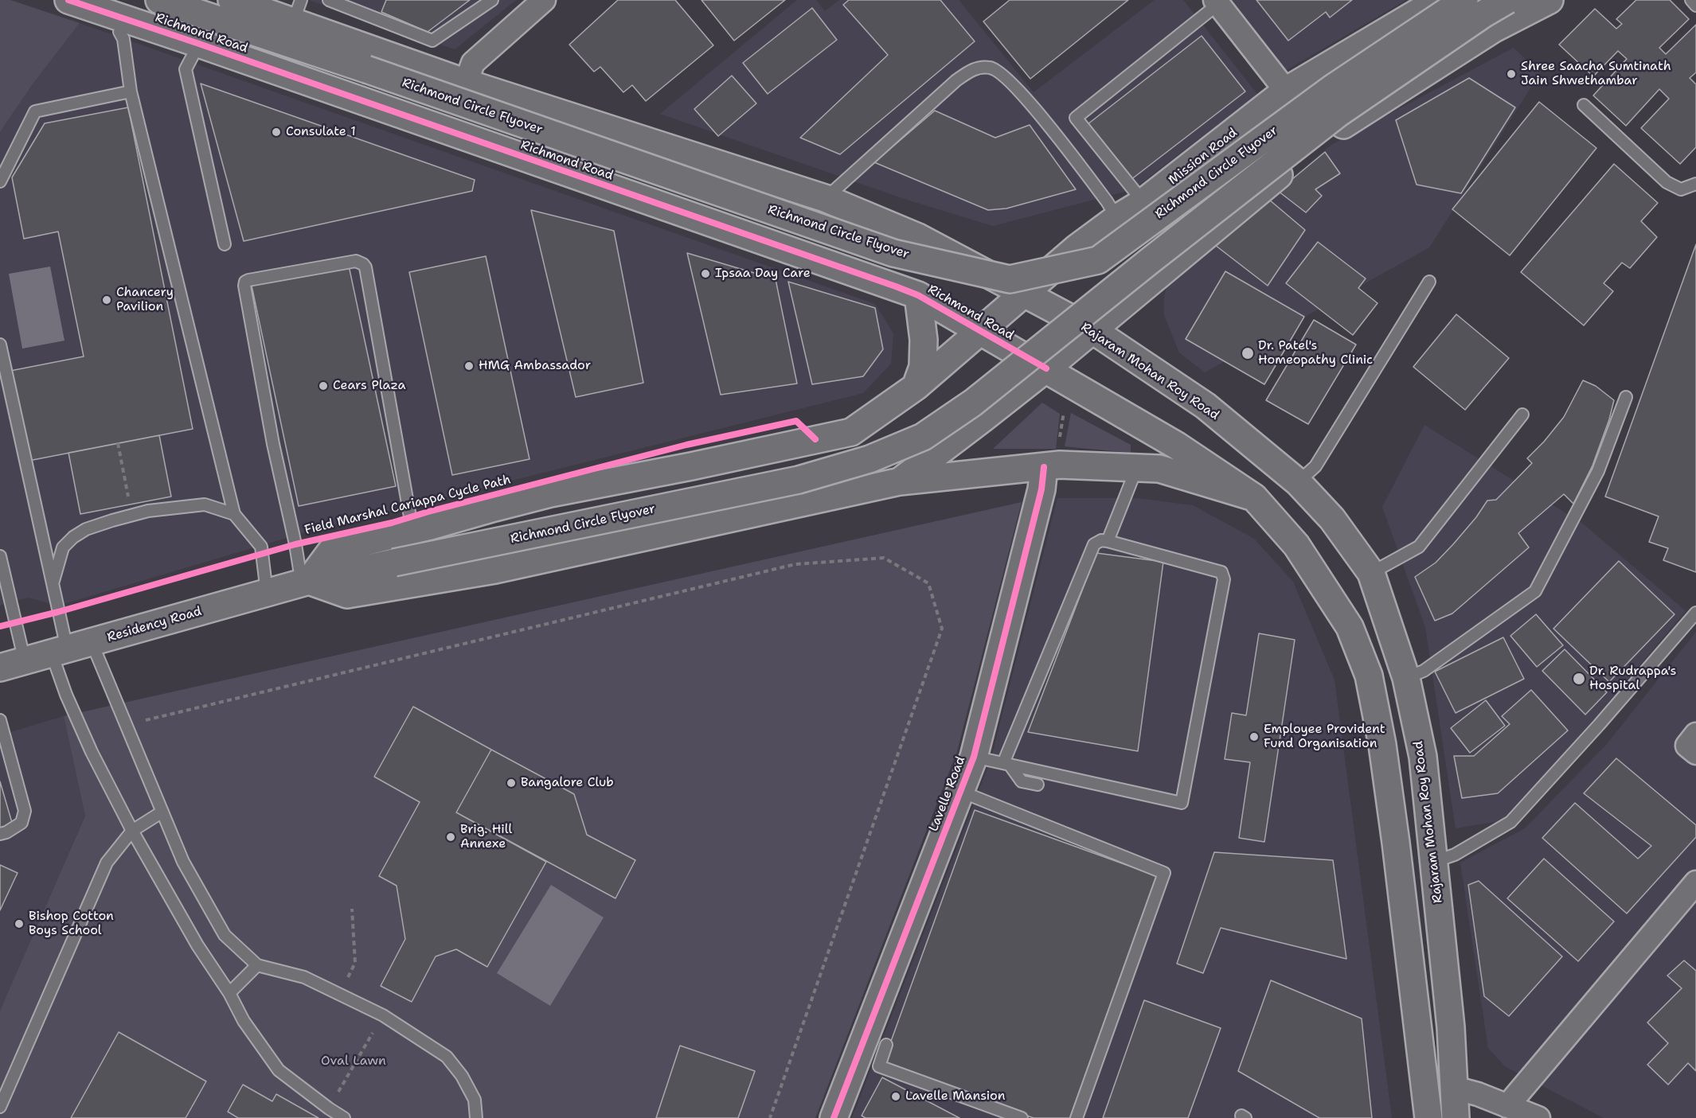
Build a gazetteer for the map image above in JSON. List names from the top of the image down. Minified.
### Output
{"streets":{"main road":["Richmond Road","Richmond Circle Flyover","Mission Road","Rajaram Mohan Roy Road","Residency Road","Lavelle Road"],"cycle path":["Field Marshal Cariappa Cycle Path"]},"crossings":[["Richmond Road","Mission Road"],["Richmond Circle Flyover","Mission Road"],["Richmond Circle Flyover","Residency Road"],["Mission Road","Rajaram Mohan Roy Road"],["Mission Road","Residency Road"]],"parks":["Oval Lawn"],"places":["Shree Saacha Sumtinath Jain Shwethambar","Consulate 1","Ipsaa Day Care","Chancery Pavilion","Dr. Patel's Homeopathy Clinic","HMG Ambassador","Cears Plaza","Dr. Rudrappa's Hospital","Employee Provident Fund Organisation","Bangalore Club","Brig. Hill Annexe","Bishop Cotton Boys School","Lavelle Mansion"]}
